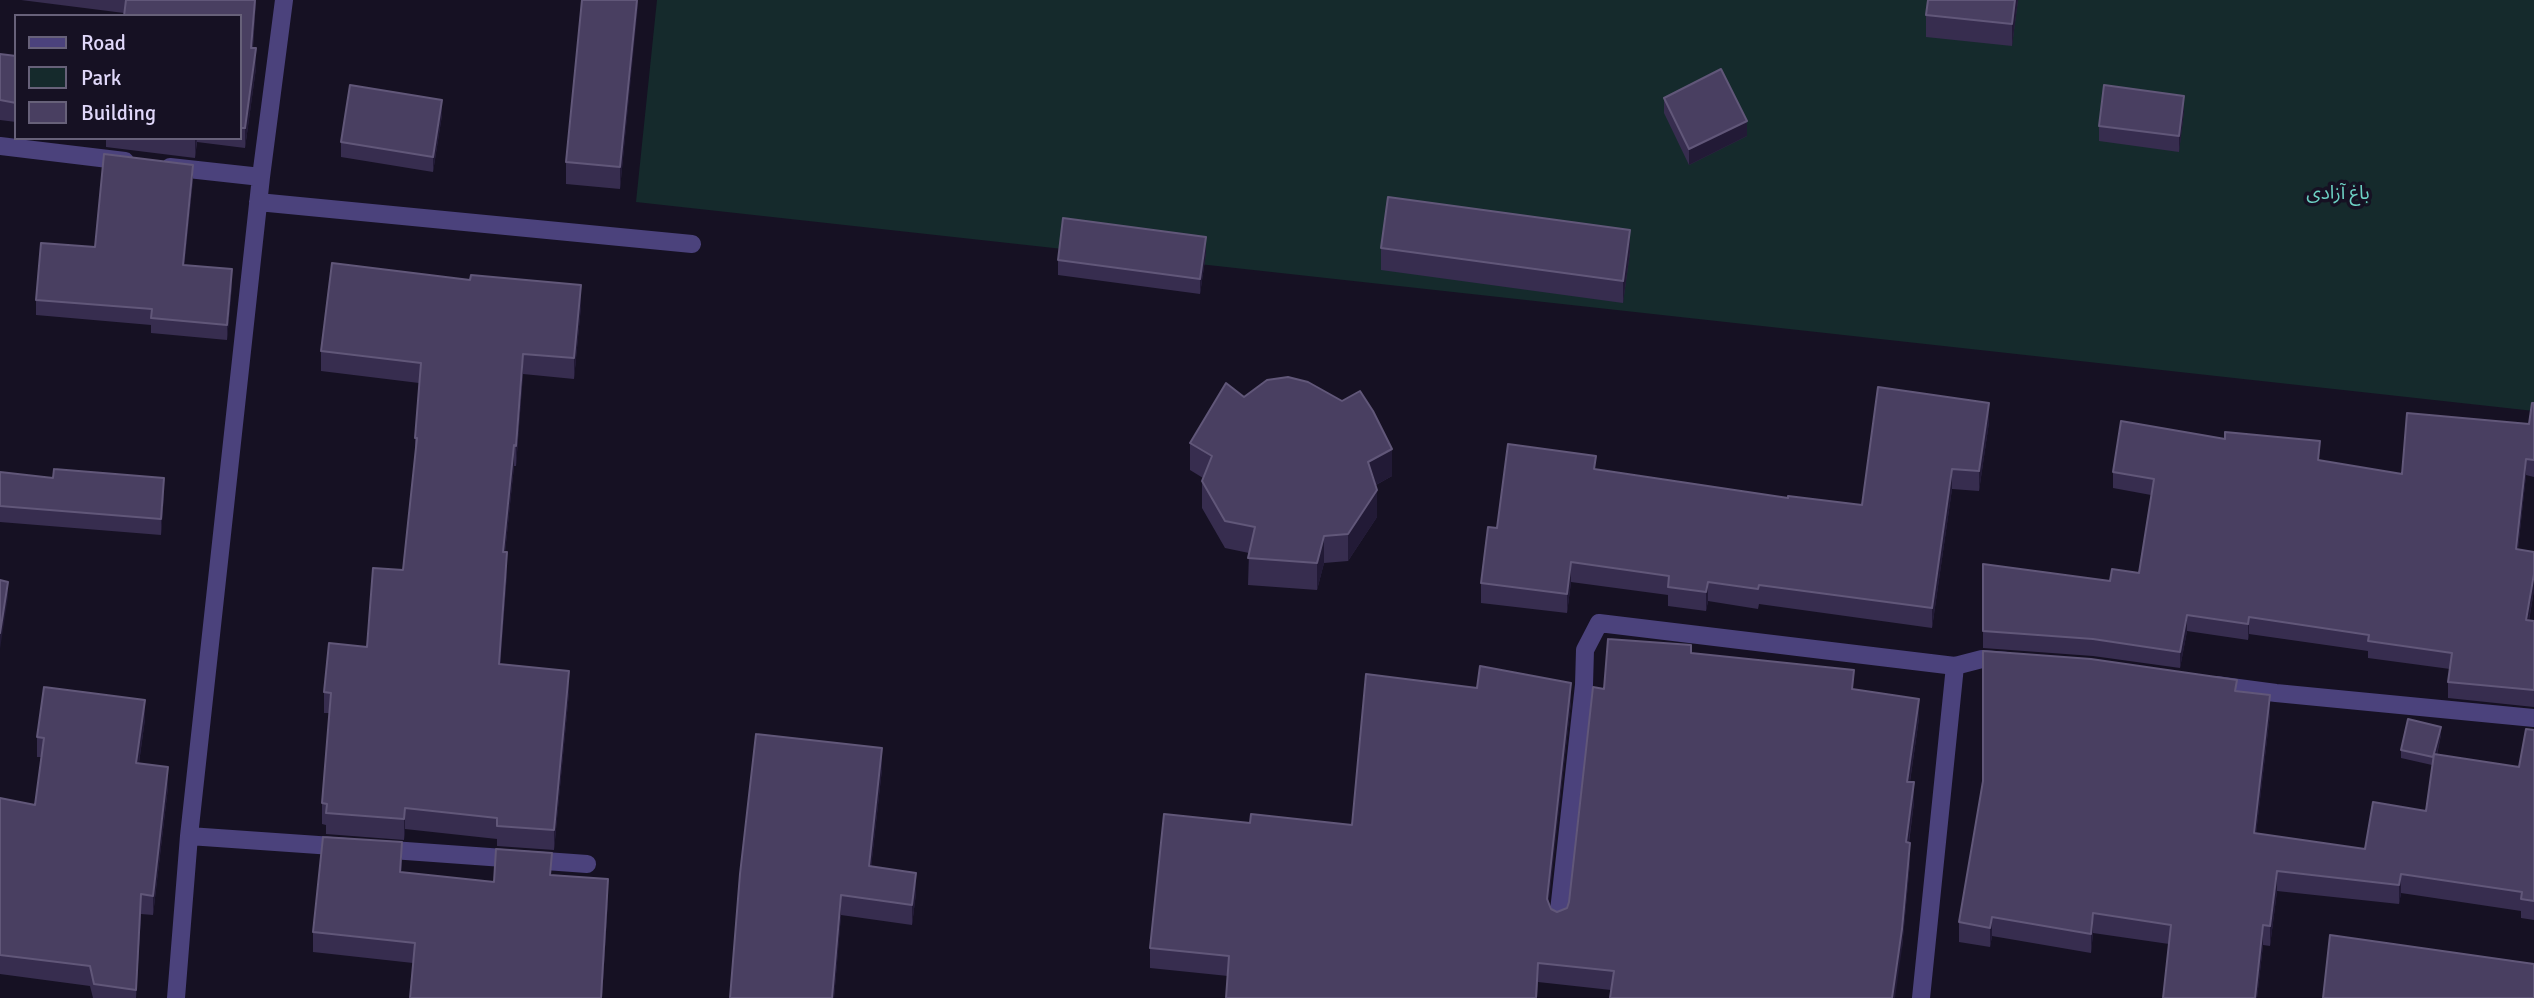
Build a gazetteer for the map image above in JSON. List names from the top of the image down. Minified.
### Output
{"parks":["باغ آزادی"],"legend":["Road","Park","Building"]}
